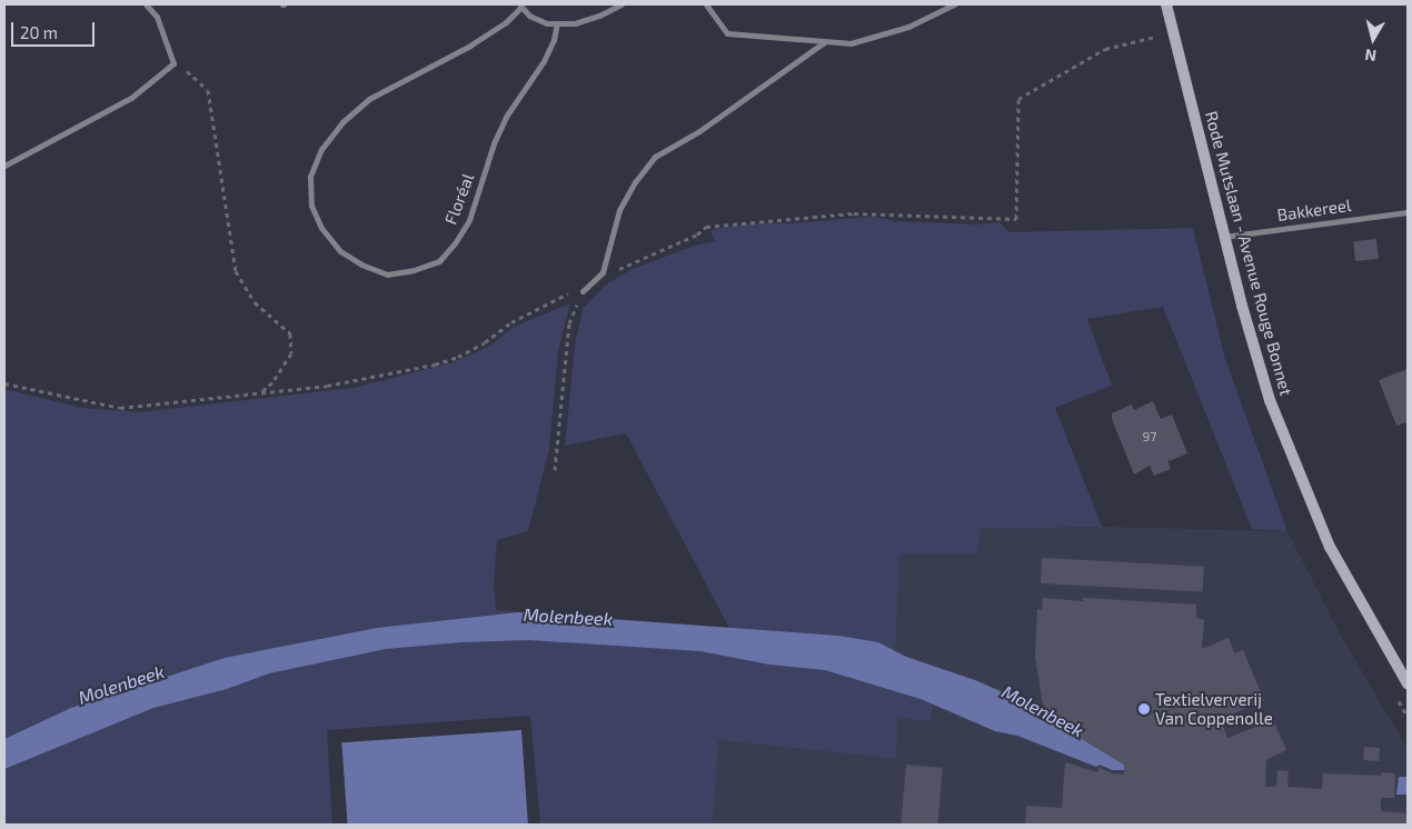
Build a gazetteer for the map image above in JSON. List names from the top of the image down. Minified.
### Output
{"streets":{"street":["Floréal","Bakkereel","Rode Mutslaan - Avenue Rouge Bonnet"]},"crossings":[["Bakkereel","Rode Mutslaan - Avenue Rouge Bonnet"]],"water":["Molenbeek"],"places":["Textielververij Van Coppenolle"],"house_numbers":["97"],"scale_bar":"20 m","north":"bottom"}
